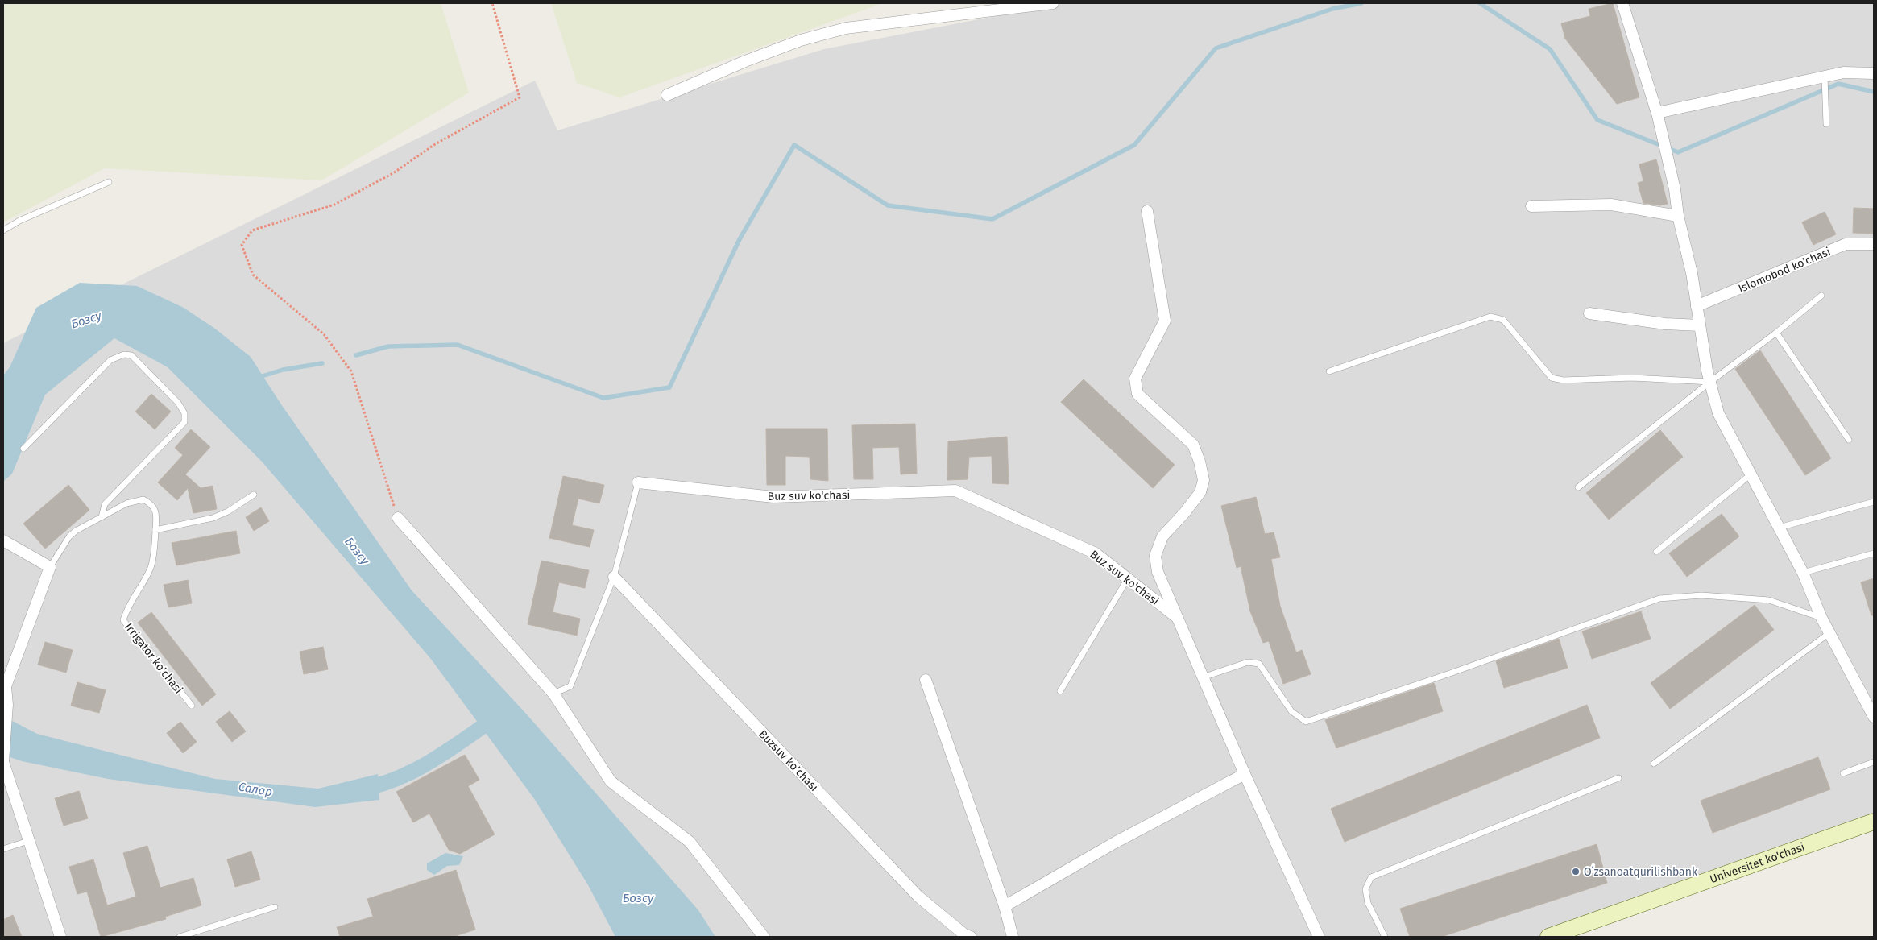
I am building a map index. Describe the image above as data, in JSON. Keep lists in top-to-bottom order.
{
  "streets": {
    "main road": ["Universitet ko'chasi"],
    "street": [
      "Islomobod ko'chasi",
      "Buz suv ko'chasi",
      "Irrigator ko'chasi",
      "Buzsuv ko'chasi"
    ]
  },
  "crossings": [
    ["Buz suv ko'chasi", "Buzsuv ko'chasi"]
  ],
  "water": ["Бозсу", "Салар"],
  "places": ["Oʻzsanoatqurilishbank"]
}
